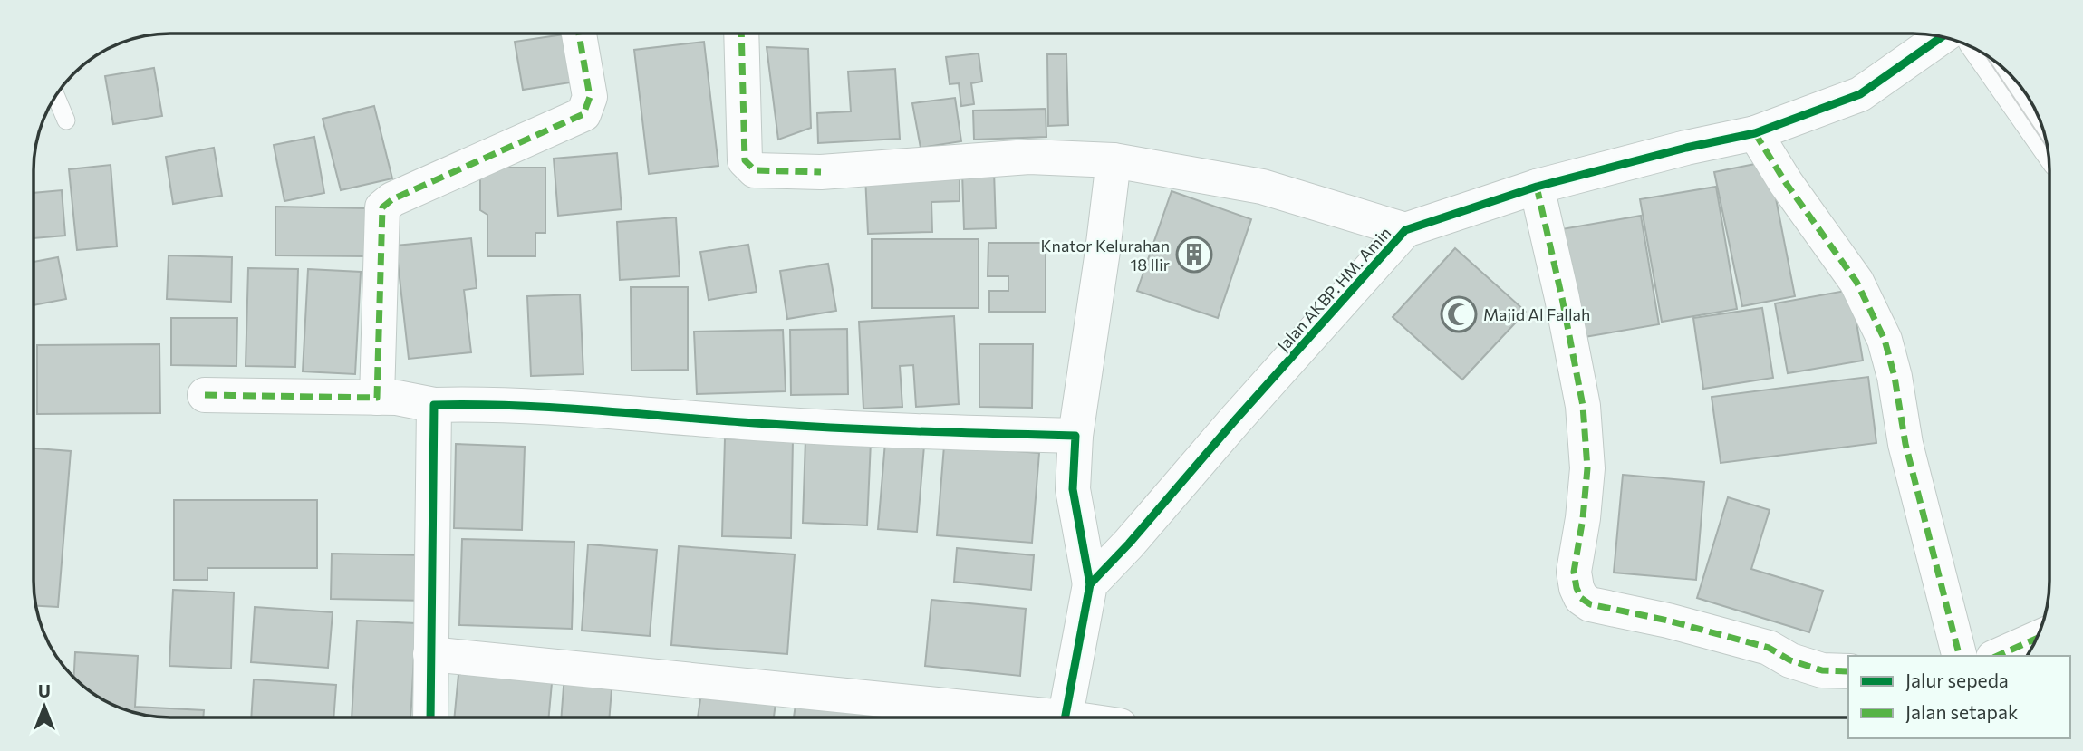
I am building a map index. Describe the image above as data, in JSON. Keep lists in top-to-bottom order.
{
  "streets": {
    "main road": ["Jalan AKBP. HM. Amin"]
  },
  "places": {
    "building": ["Knator Kelurahan 18 Ilir"],
    "mosque": ["Majid Al Fallah"]
  },
  "legend": ["Jalur sepeda", "Jalan setapak"],
  "north": "top"
}
